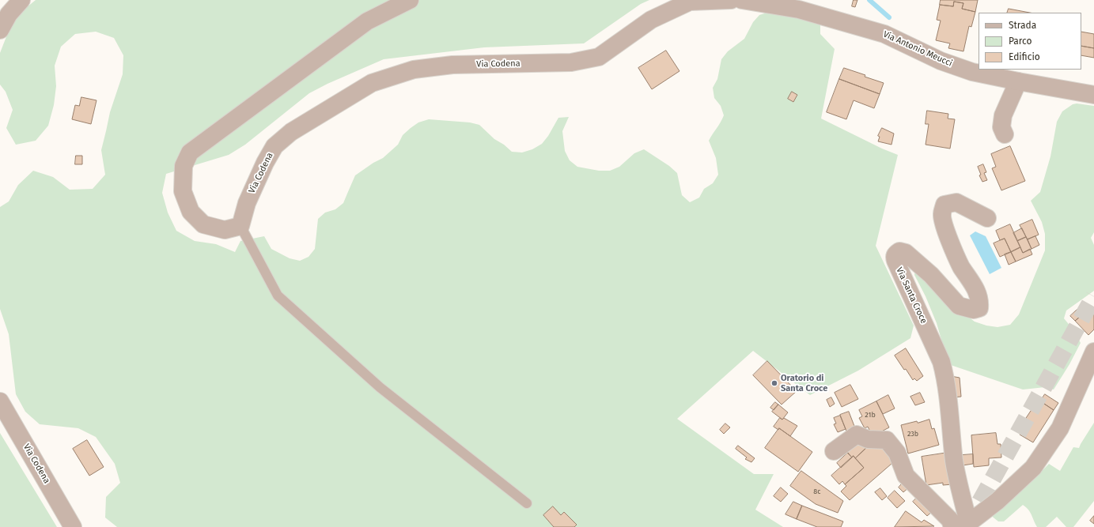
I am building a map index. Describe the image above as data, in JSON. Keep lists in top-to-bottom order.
{
  "streets": {
    "street": ["Via Antonio Meucci", "Via Codena", "Via Santa Croce"]
  },
  "places": ["Oratorio di Santa Croce"],
  "house_numbers": ["21b", "23b", "8c"],
  "legend": ["Strada", "Parco", "Edificio"]
}
